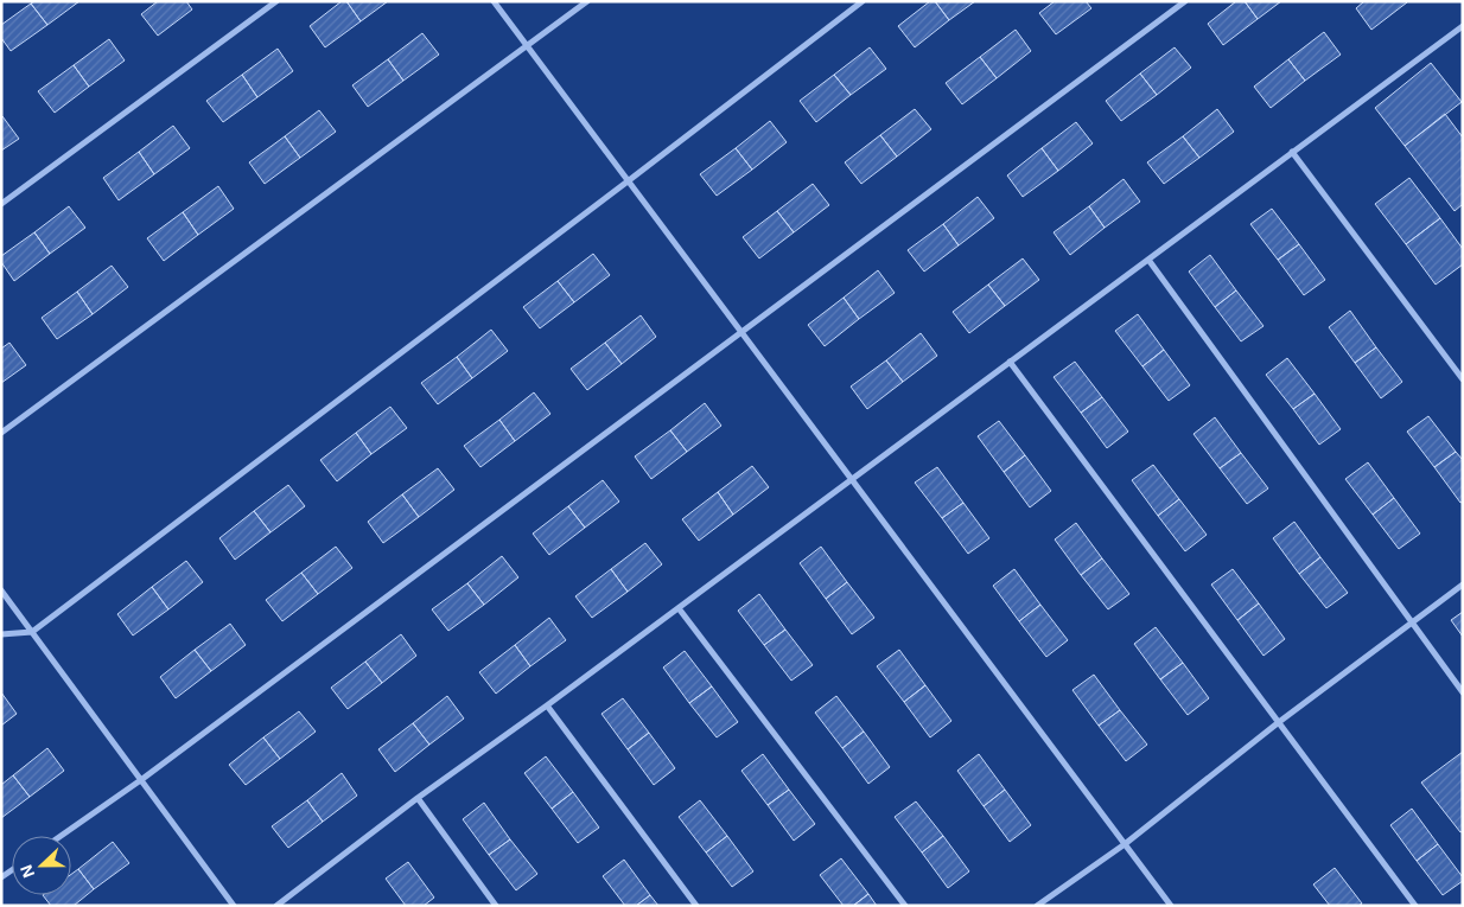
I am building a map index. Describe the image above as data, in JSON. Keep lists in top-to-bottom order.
{
  "north": "left"
}
